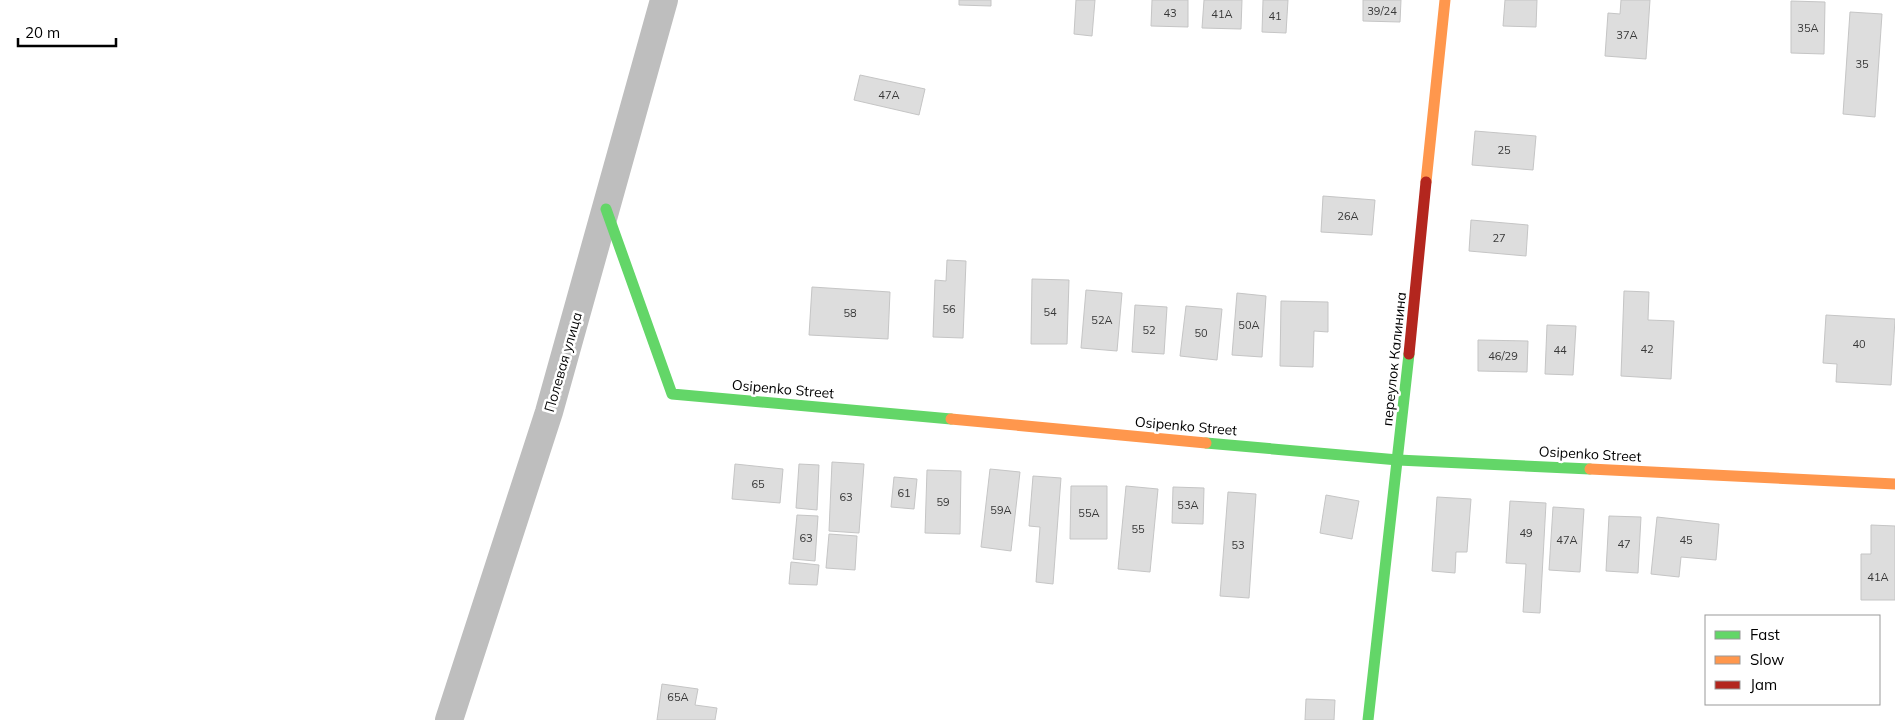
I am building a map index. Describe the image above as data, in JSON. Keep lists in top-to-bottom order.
{
  "streets": {
    "street": ["переулок Калинина", "Полевая улица", "Osipenko Street"]
  },
  "crossings": [
    ["переулок Калинина", "Osipenko Street"],
    ["Полевая улица", "Osipenko Street"]
  ],
  "house_numbers": [
    "39/24",
    "43",
    "41А",
    "41",
    "35А",
    "37А",
    "35",
    "47А",
    "25",
    "26А",
    "27",
    "56",
    "54",
    "58",
    "52А",
    "50А",
    "52",
    "50",
    "40",
    "42",
    "44",
    "46/29",
    "65",
    "61",
    "63",
    "59",
    "53А",
    "59А",
    "55А",
    "55",
    "49",
    "63",
    "47А",
    "45",
    "47",
    "53",
    "41А",
    "65А"
  ],
  "legend": ["Fast", "Slow", "Jam"],
  "scale_bar": "20 m"
}
